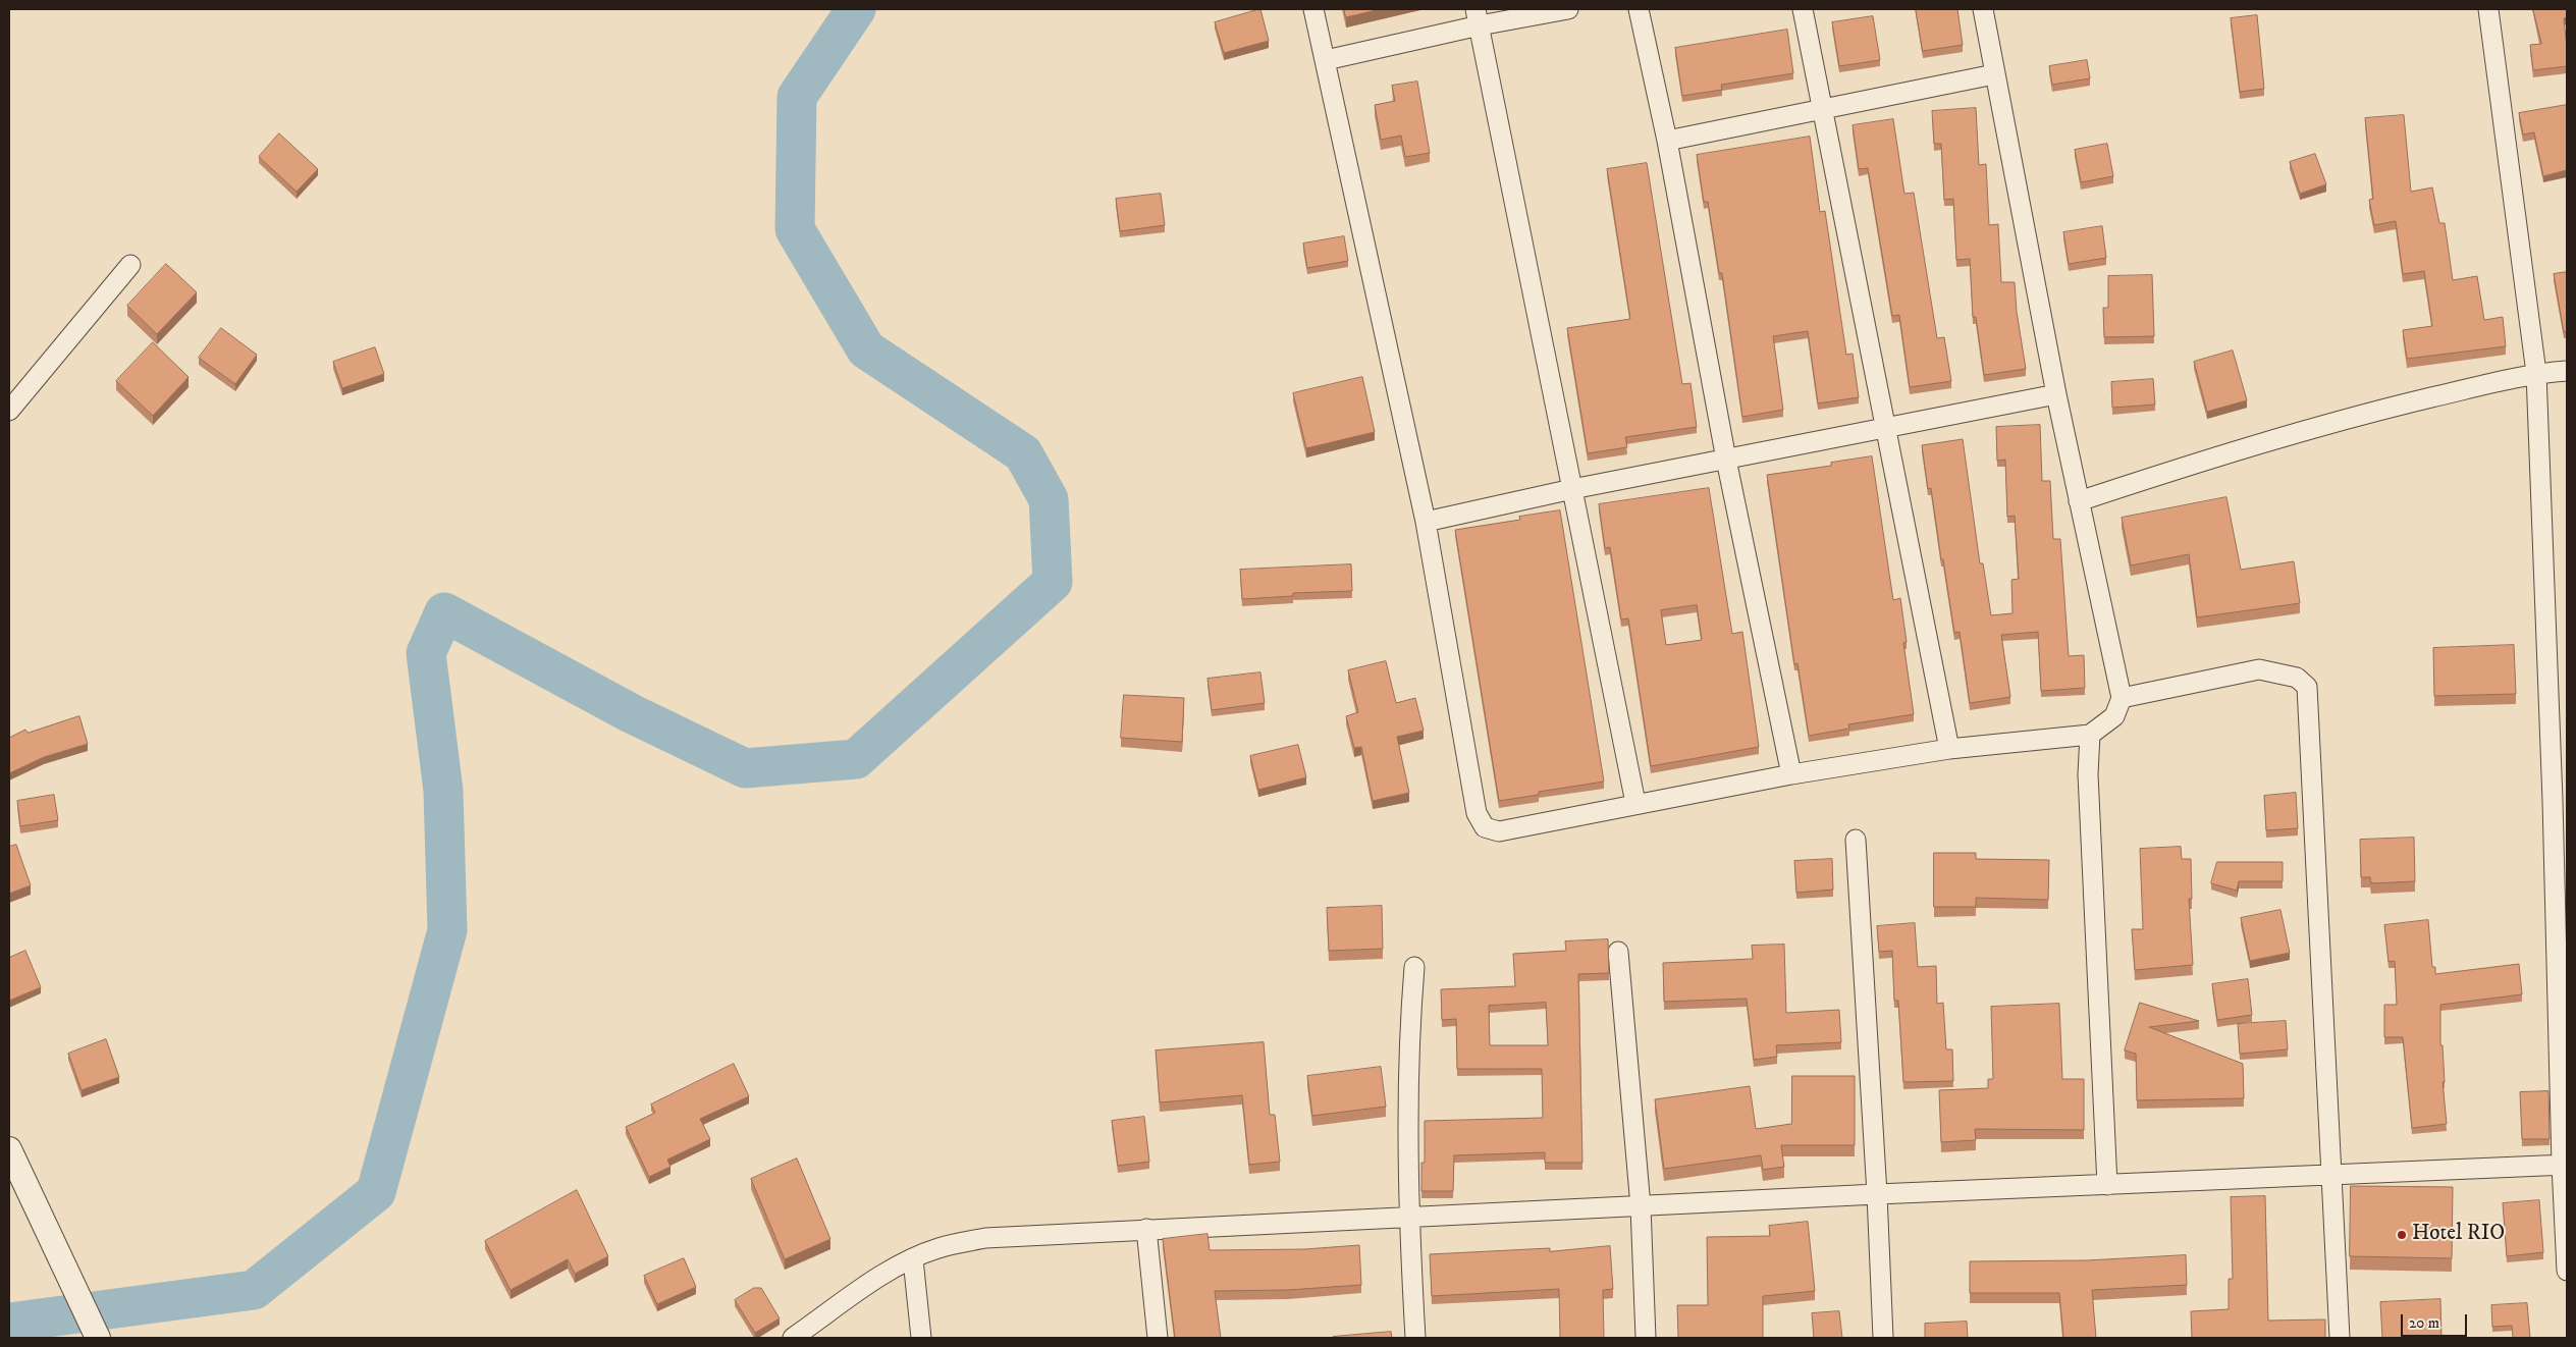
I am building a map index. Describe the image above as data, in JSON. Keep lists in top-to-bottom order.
{
  "places": ["Hotel RIO"],
  "scale_bar": "20 m"
}
